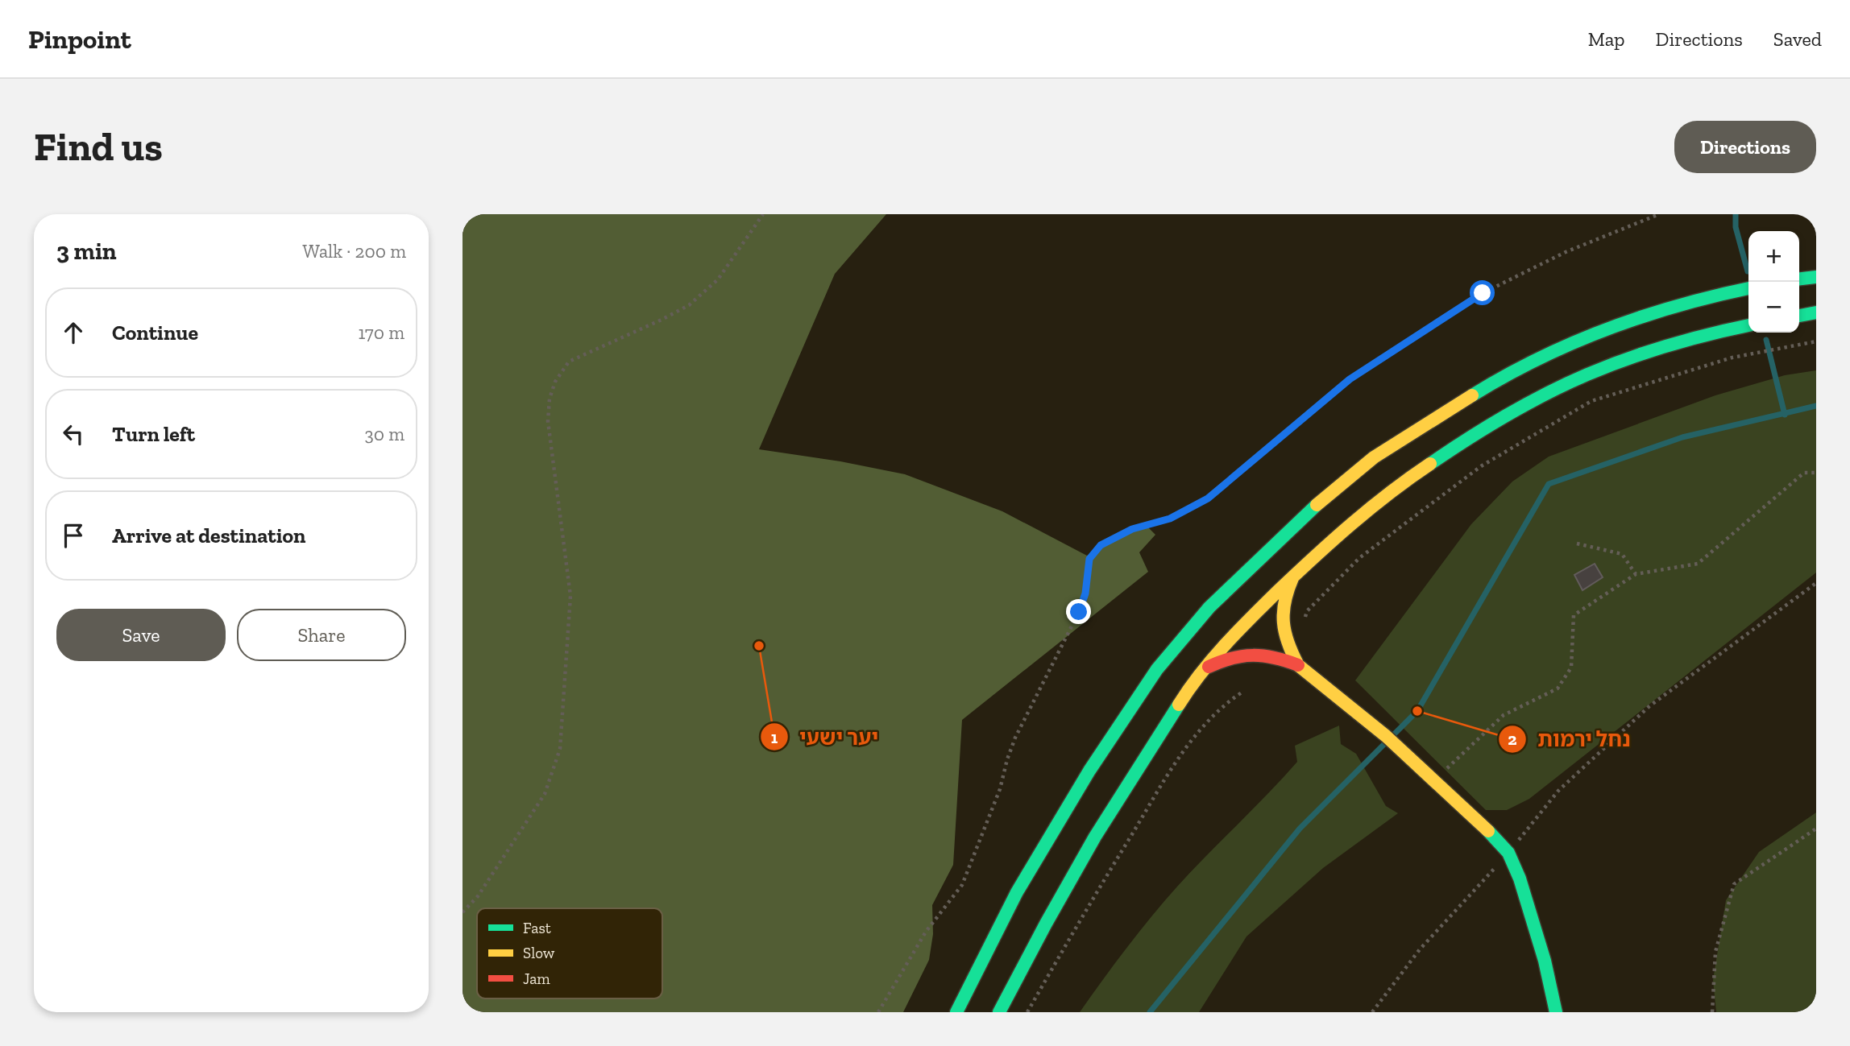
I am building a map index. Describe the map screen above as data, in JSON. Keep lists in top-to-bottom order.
{
  "places": ["יער ישעי", "נחל ירמות"],
  "legend": ["Fast", "Slow", "Jam"],
  "page": {
    "header": "Pinpoint",
    "nav": ["Map", "Directions", "Saved"],
    "buttons": [
      "Directions",
      ["Save", "Share"]
    ],
    "title": "Find us",
    "heading": ["3 min", "Walk · 200 m"],
    "map_buttons": ["+", "−"],
    "list": [
      ["Continue", "170 m"],
      ["Turn left", "30 m"],
      "Arrive at destination"
    ]
  }
}
